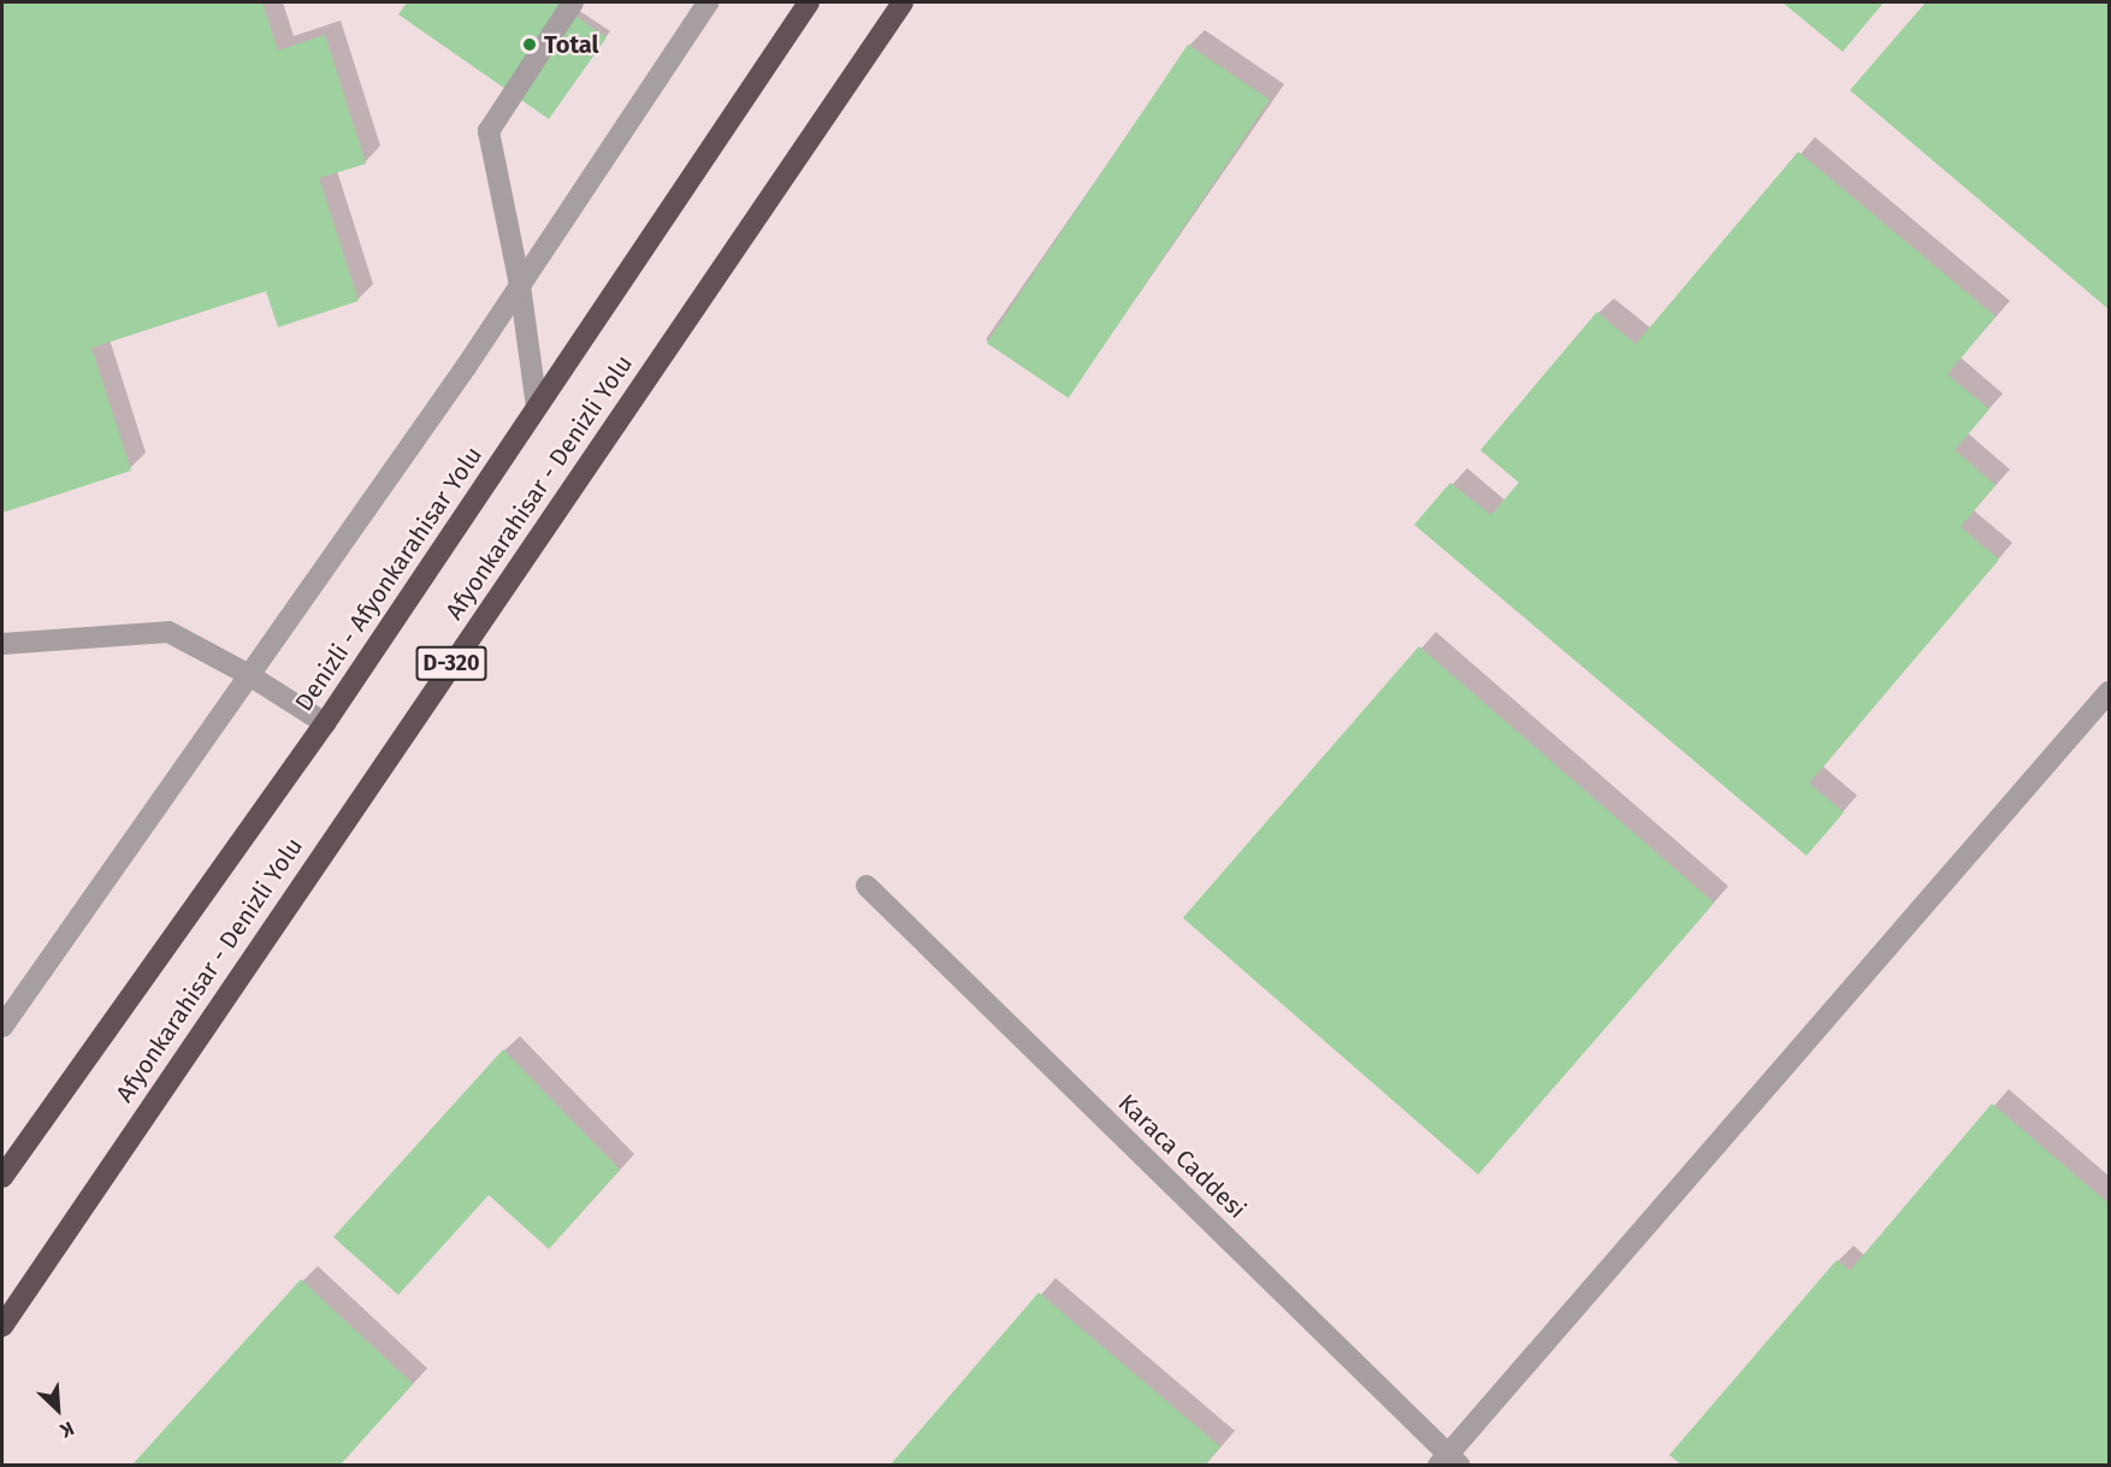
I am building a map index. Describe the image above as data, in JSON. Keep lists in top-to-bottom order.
{
  "streets": {
    "highway": ["Afyonkarahisar - Denizli Yolu", "Denizli - Afyonkarahisar Yolu", "D-320"],
    "street": ["Karaca Caddesi"]
  },
  "places": ["Total"],
  "north": "bottom right"
}
